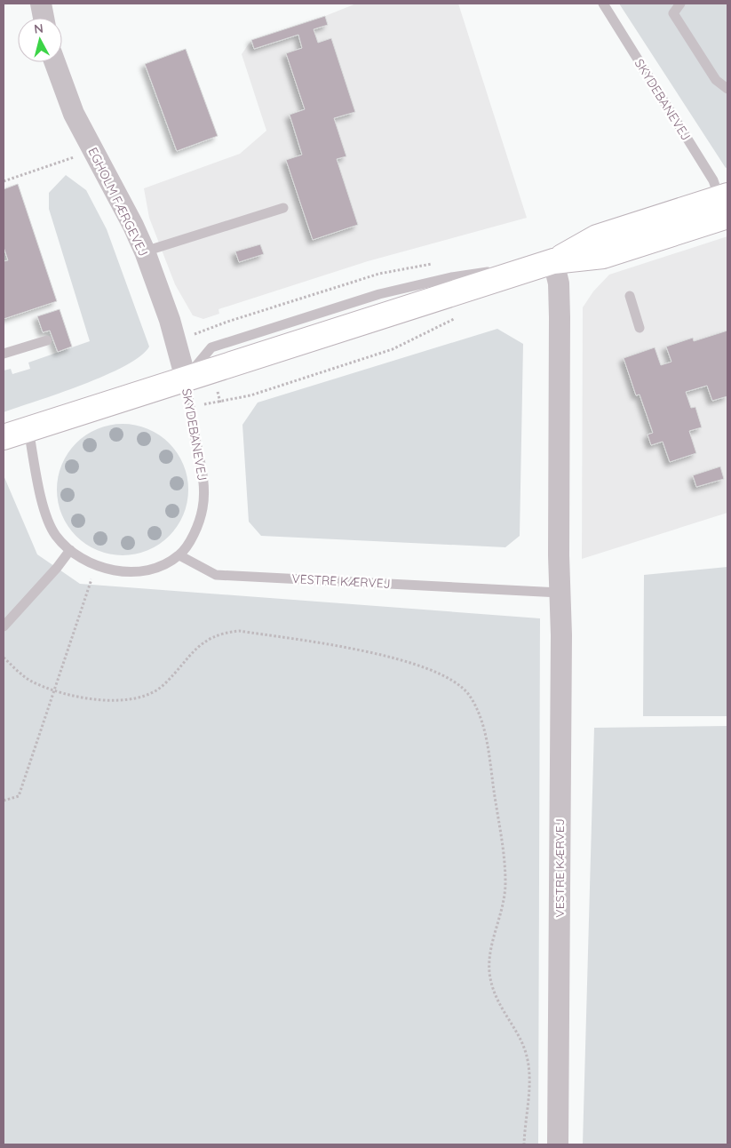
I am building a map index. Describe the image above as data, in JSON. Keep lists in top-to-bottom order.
{
  "streets": {
    "street": ["SKYDEBANEVEJ", "EGHOLM FÆRGEVEJ", "VESTRE KÆRVEJ"]
  },
  "crossings": [
    ["SKYDEBANEVEJ", "EGHOLM FÆRGEVEJ"],
    ["SKYDEBANEVEJ", "VESTRE KÆRVEJ"]
  ],
  "north": "top"
}
